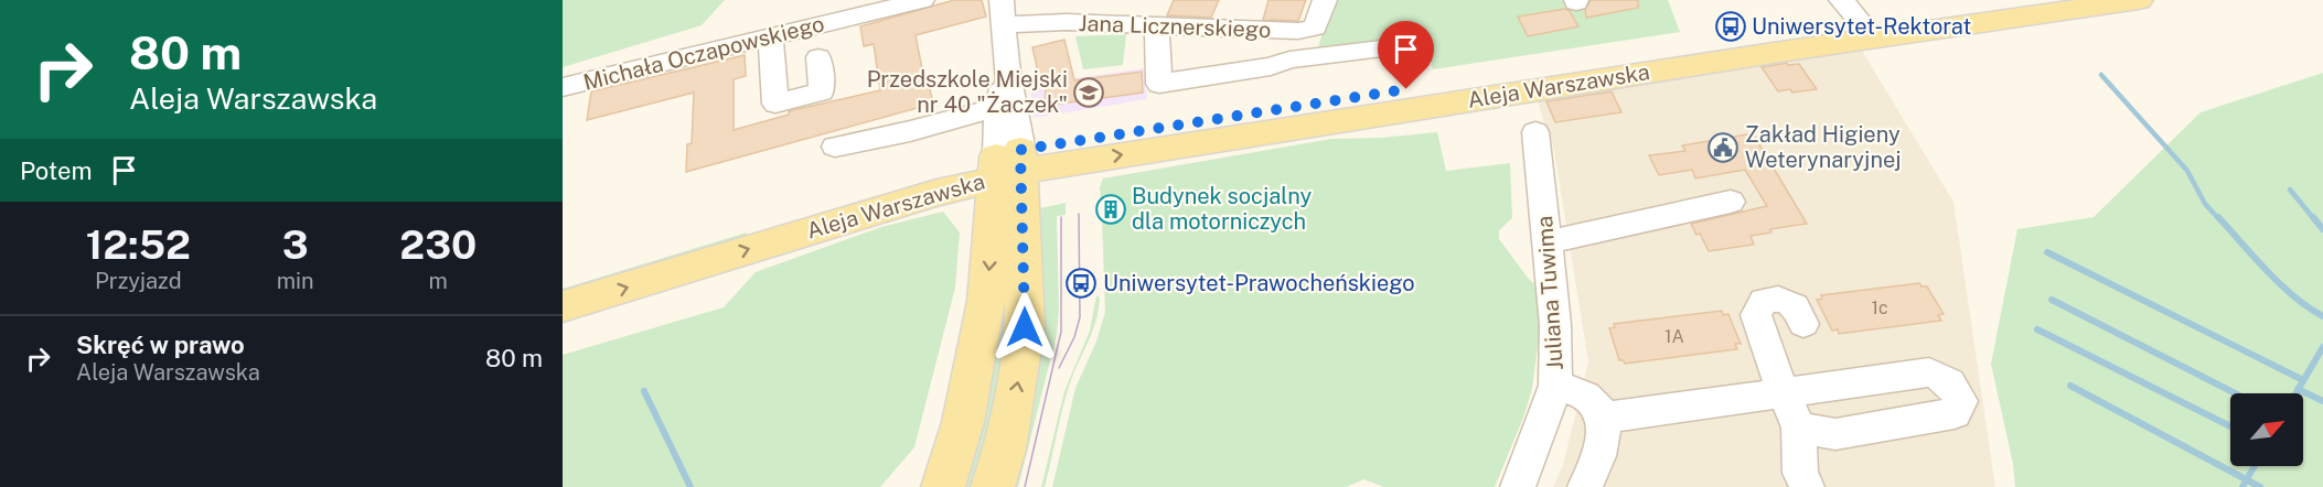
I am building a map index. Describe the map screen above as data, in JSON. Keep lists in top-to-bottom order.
{
  "streets": {
    "main road": ["Aleja Warszawska"],
    "street": ["Jana Licznerskiego", "Michała Oczapowskiego", "Juliana Tuwima"]
  },
  "places": {
    "bus stop": ["Uniwersytet-Rektorat", "Uniwersytet-Prawocheńskiego"],
    "school or university": ["Przedszkole Miejski nr 40 \"Żaczek\""],
    "public building": ["Zakład Higieny Weterynaryjnej"],
    "building": ["Budynek socjalny dla motorniczych"]
  },
  "house_numbers": ["1c", "1A"],
  "north": "top right",
  "page": {
    "turn": ["80 m", "Aleja Warszawska"],
    "then": "Potem",
    "eta": [
      "12:52",
      "Przyjazd",
      "3",
      "min",
      "230",
      "m"
    ],
    "list": [
      {
        "name": "Skręć w prawo",
        "note": "Aleja Warszawska",
        "value": "80 m"
      }
    ]
  }
}
